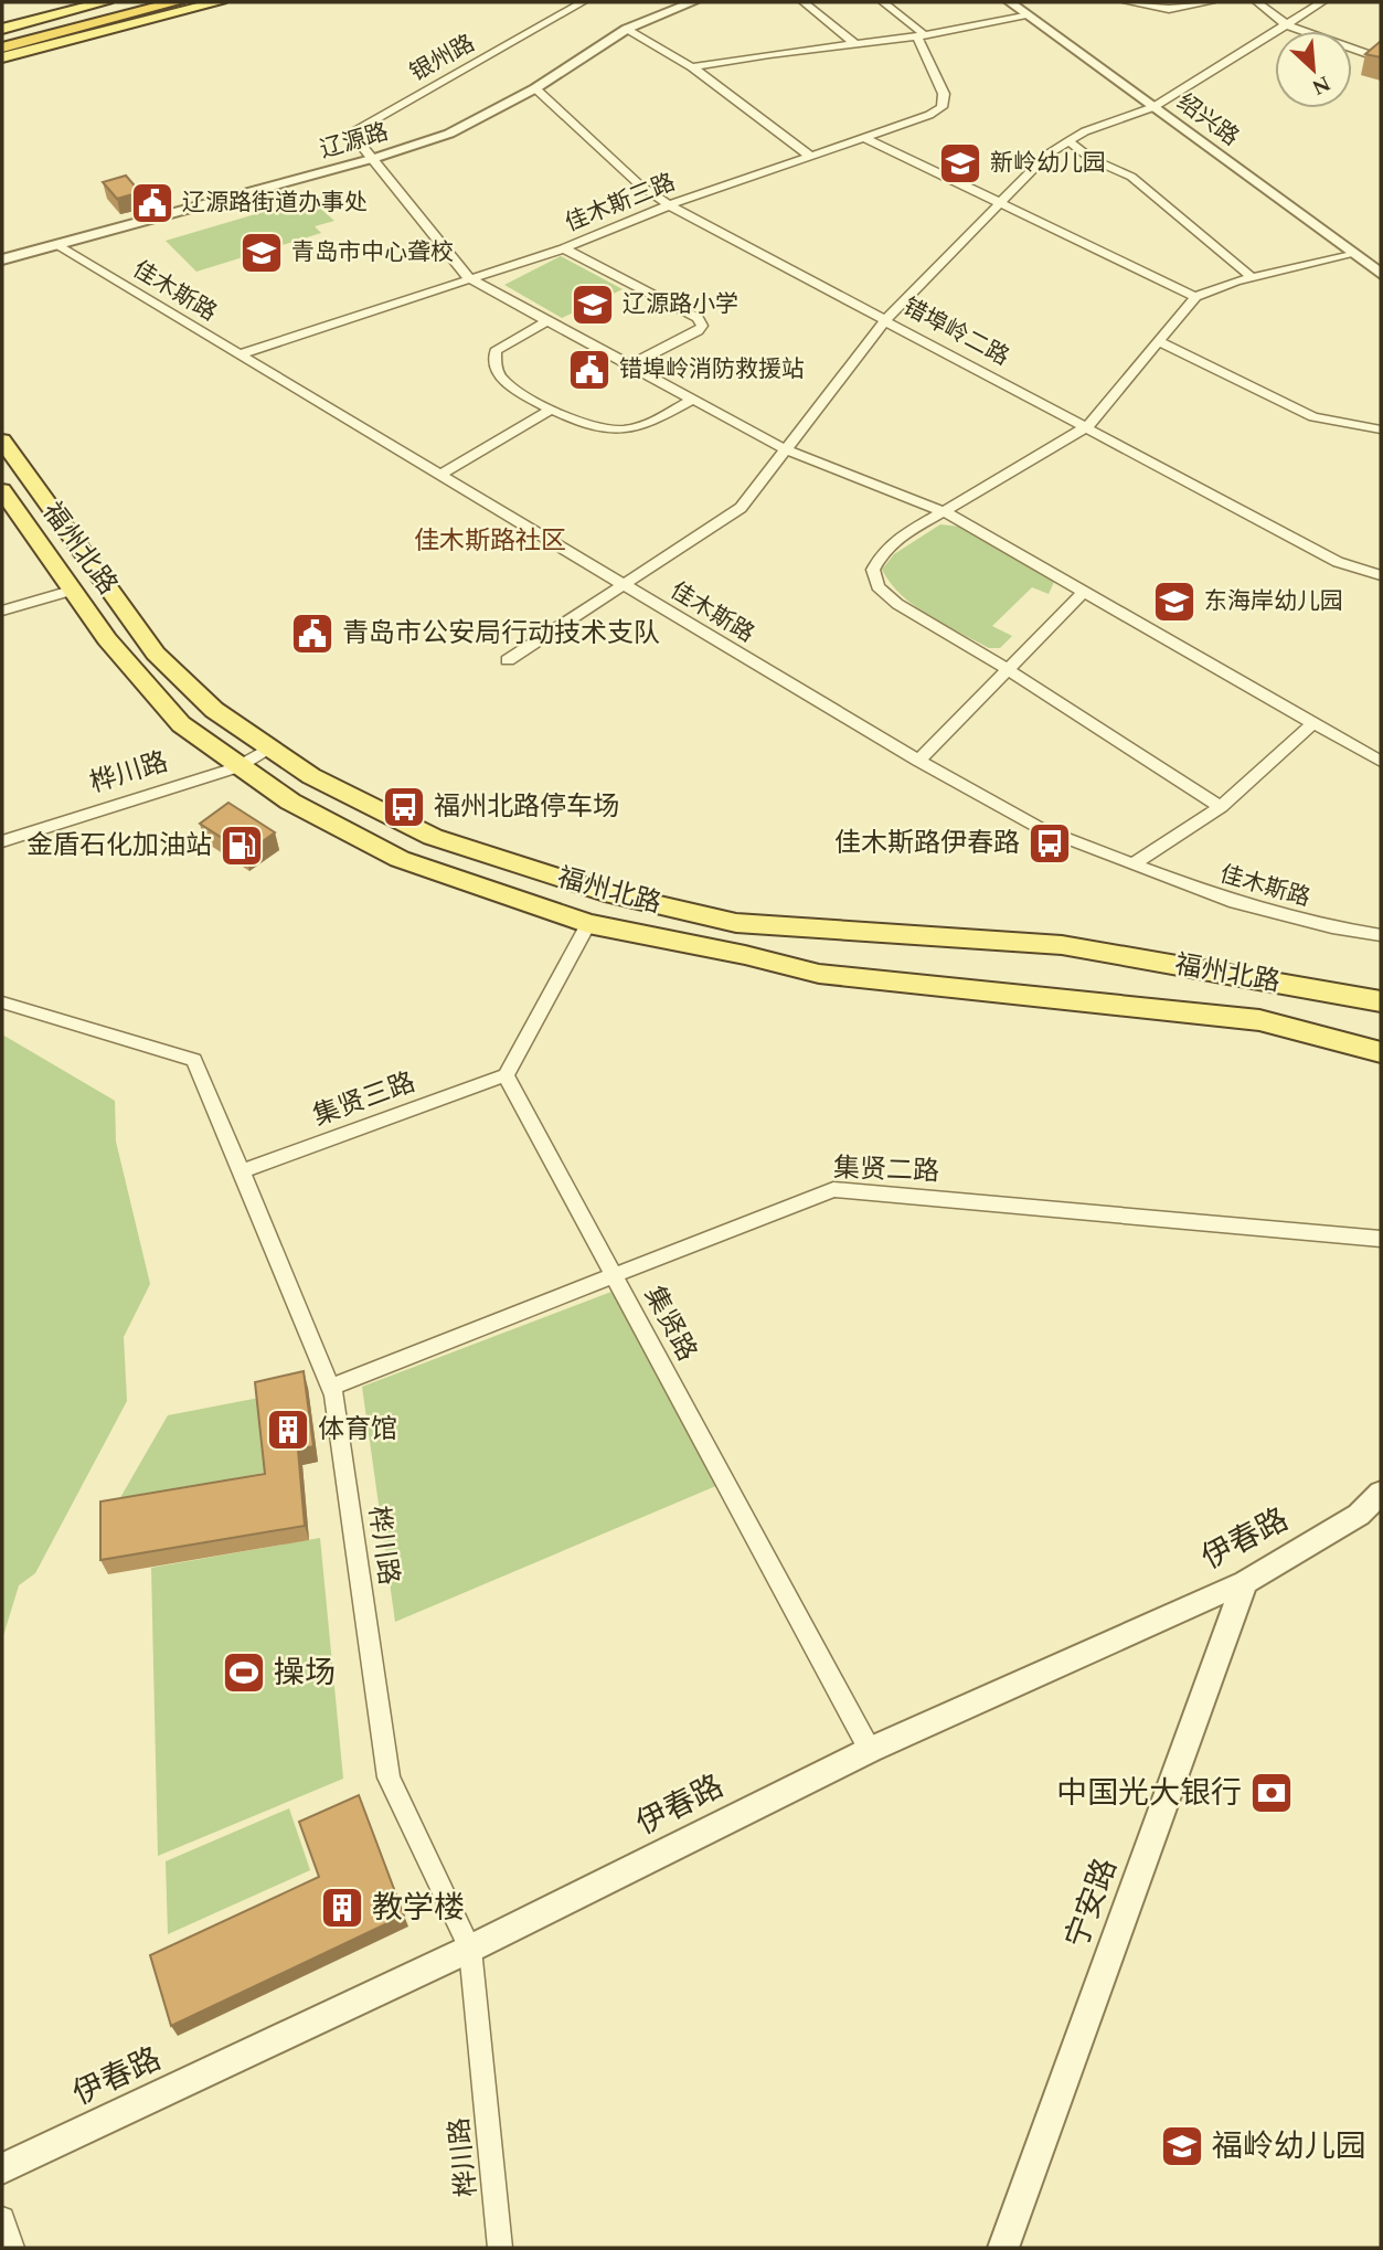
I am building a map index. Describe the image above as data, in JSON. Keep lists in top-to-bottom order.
{
  "streets": {
    "main road": ["福州北路"],
    "street": [
      "银州路",
      "绍兴路",
      "辽源路",
      "佳木斯三路",
      "佳木斯路",
      "错埠岭二路",
      "桦川路",
      "集贤三路",
      "集贤二路",
      "集贤路",
      "伊春路",
      "宁安路"
    ]
  },
  "crossings": [
    ["银州路", "辽源路"],
    ["辽源路", "佳木斯路"],
    ["辽源路", "错埠岭二路"],
    ["佳木斯三路", "佳木斯路"],
    ["佳木斯三路", "错埠岭二路"],
    ["福州北路", "桦川路"],
    ["桦川路", "集贤三路"],
    ["桦川路", "集贤二路"],
    ["桦川路", "伊春路"],
    ["集贤三路", "集贤路"],
    ["集贤二路", "集贤路"],
    ["集贤路", "伊春路"],
    ["伊春路", "宁安路"]
  ],
  "districts": ["佳木斯路社区"],
  "places": {
    "school or university": [
      "新岭幼儿园",
      "青岛市中心聋校",
      "辽源路小学",
      "东海岸幼儿园",
      "福岭幼儿园"
    ],
    "public building": ["辽源路街道办事处", "错埠岭消防救援站", "青岛市公安局行动技术支队"],
    "bus stop": ["福州北路停车场", "佳木斯路伊春路"],
    "fuel station": ["金盾石化加油站"],
    "building": ["体育馆", "教学楼"],
    "sports": ["操场"],
    "bank": ["中国光大银行"]
  },
  "north": "bottom right"
}
